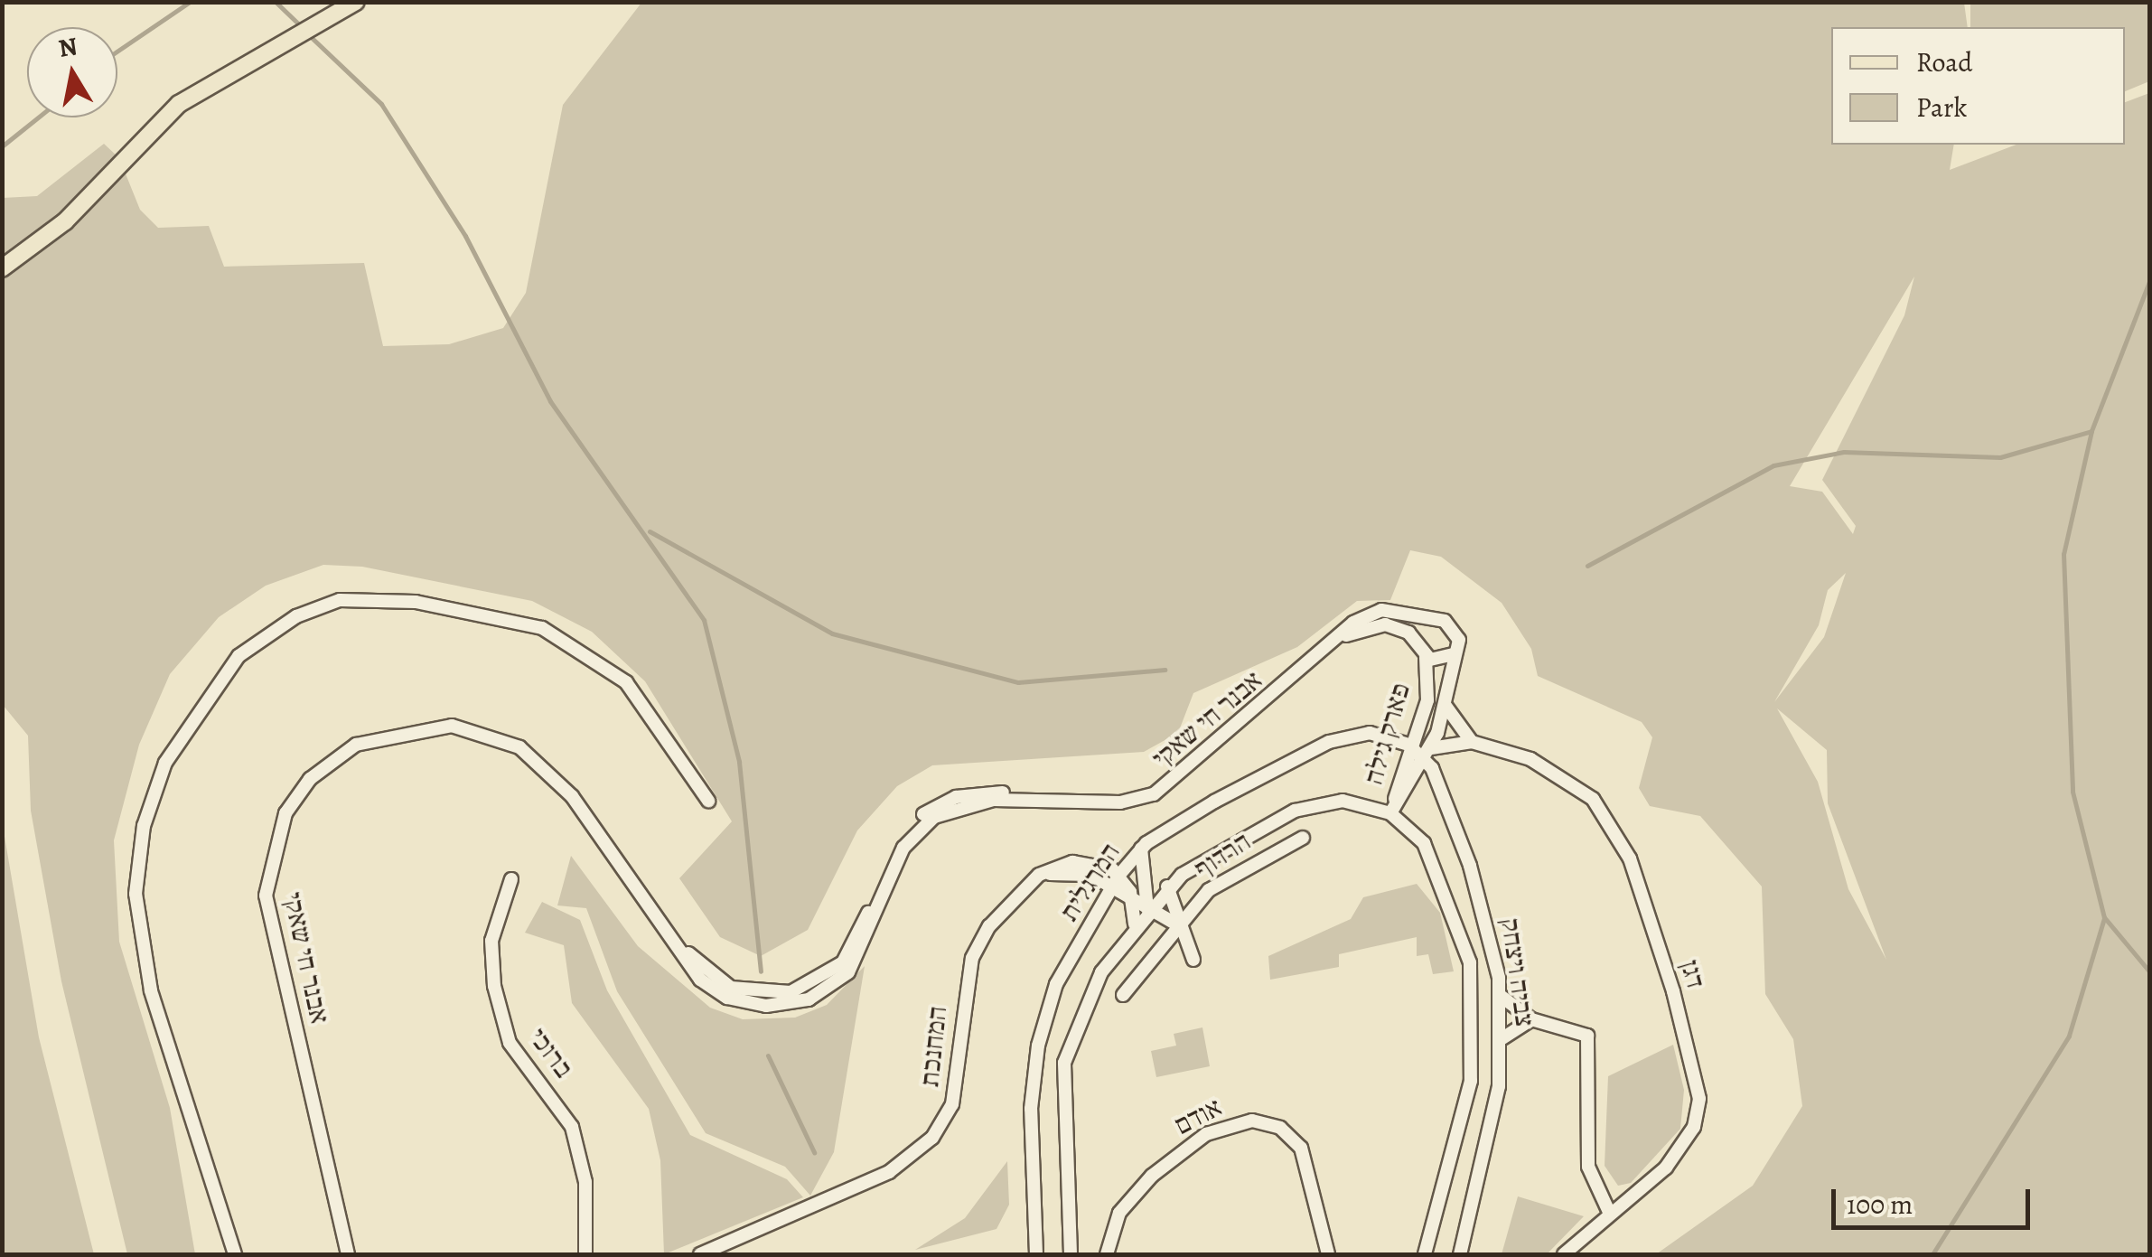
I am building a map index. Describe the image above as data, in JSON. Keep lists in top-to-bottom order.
{
  "streets": {
    "street": [
      "אבנר חי שאקי",
      "פארק גילה",
      "הרדוף",
      "המרגלית",
      "צביה ויצחק",
      "דגן",
      "המחנכת",
      "ברוכי",
      "אודם"
    ]
  },
  "crossings": [
    ["פארק גילה", "המרגלית"],
    ["פארק גילה", "צביה ויצחק"],
    ["פארק גילה", "דגן"],
    ["המרגלית", "צביה ויצחק"],
    ["המרגלית", "דגן"],
    ["המרגלית", "המחנכת"],
    ["צביה ויצחק", "דגן"]
  ],
  "legend": ["Road", "Park"],
  "scale_bar": "100 m",
  "north": "top"
}
